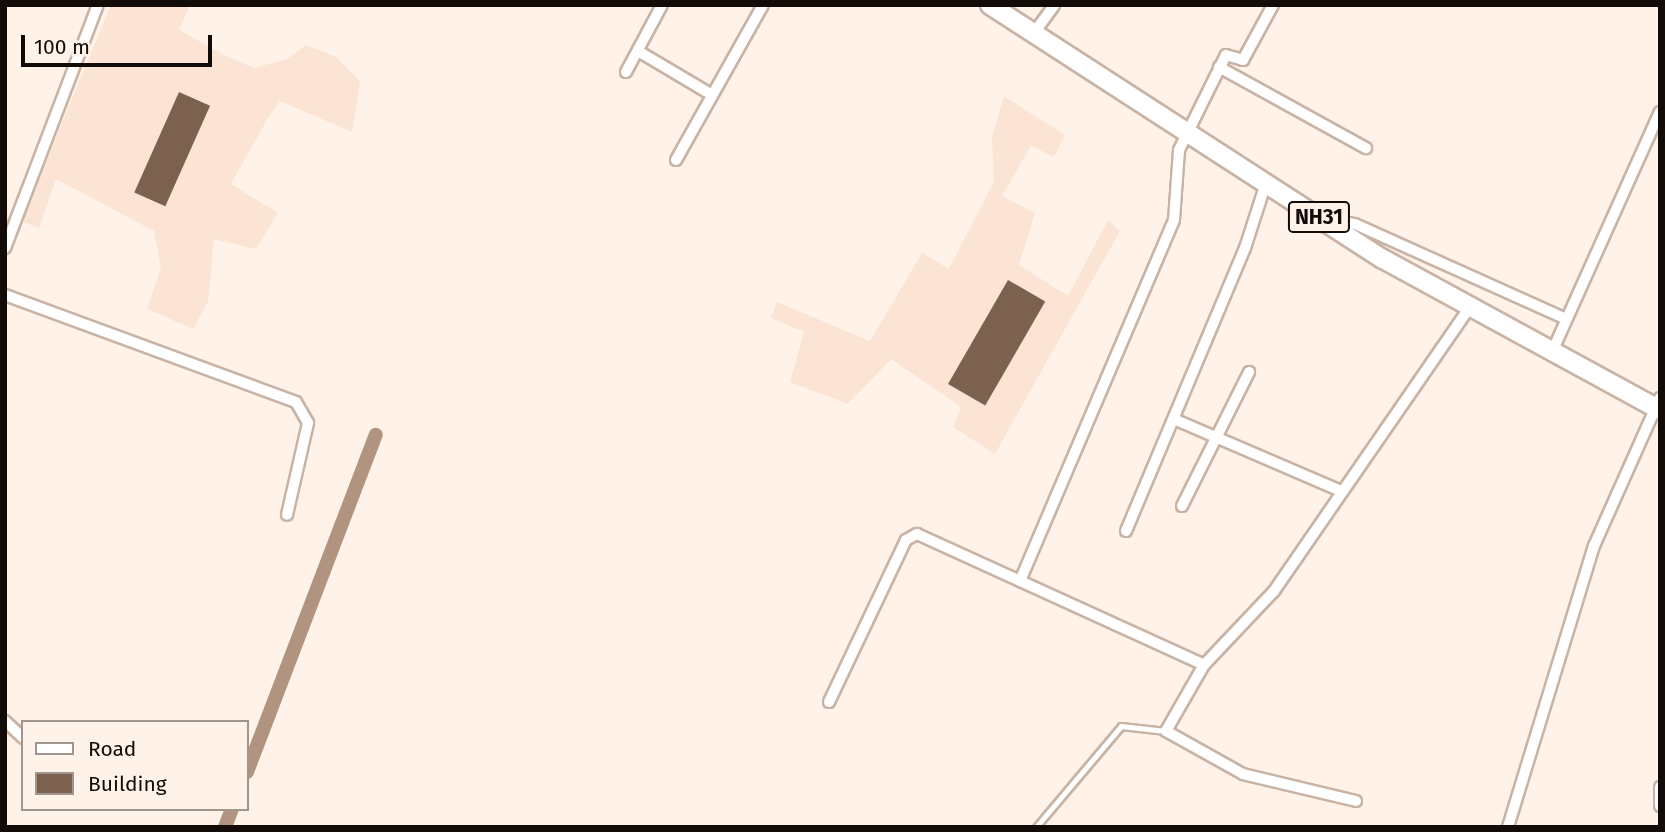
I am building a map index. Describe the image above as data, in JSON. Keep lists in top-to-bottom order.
{
  "streets": {
    "highway": ["NH31"]
  },
  "legend": ["Road", "Building"],
  "scale_bar": "100 m"
}
